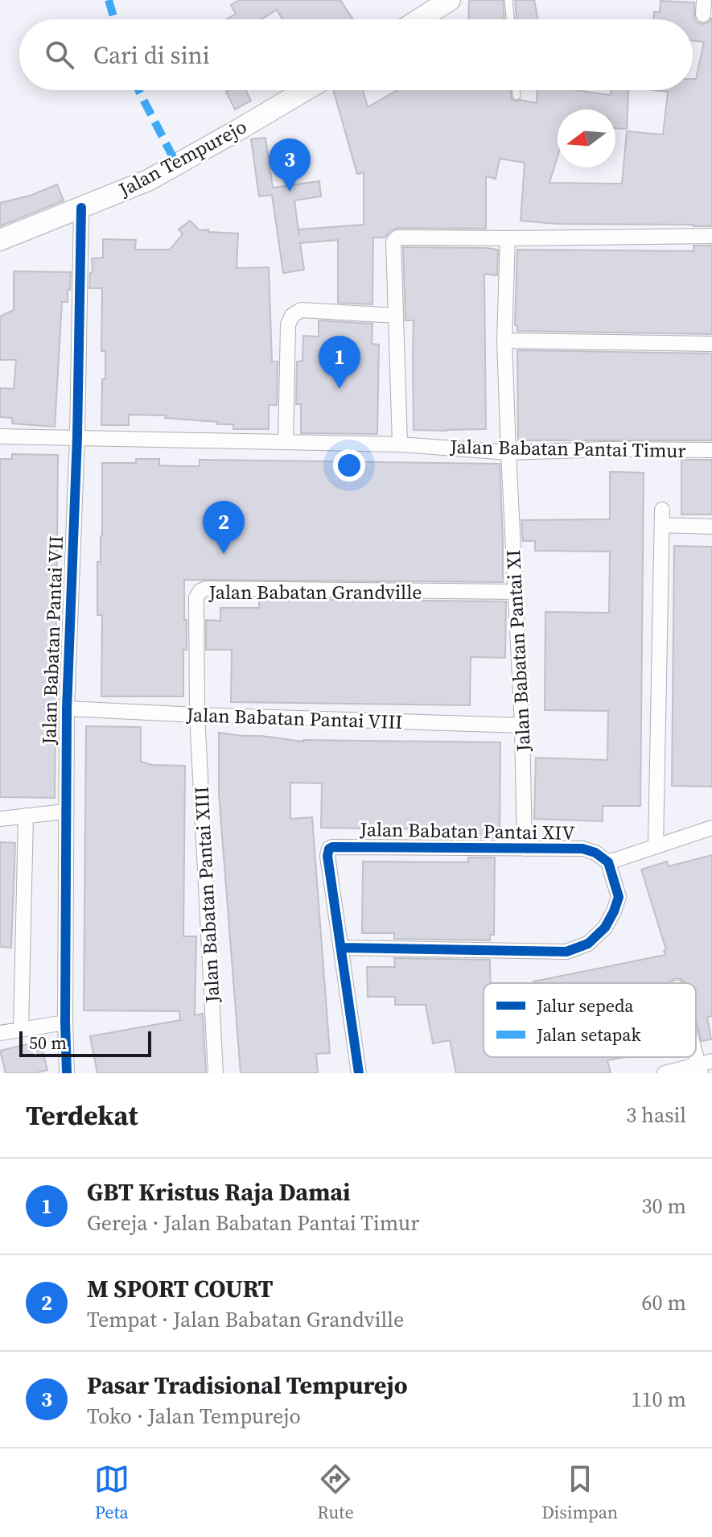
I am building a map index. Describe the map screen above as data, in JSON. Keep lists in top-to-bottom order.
{
  "streets": {
    "main road": ["Jalan Tempurejo"],
    "street": [
      "Jalan Babatan Pantai Timur",
      "Jalan Babatan Grandville",
      "Jalan Babatan Pantai VII",
      "Jalan Babatan Pantai XI",
      "Jalan Babatan Pantai VIII",
      "Jalan Babatan Pantai XIV",
      "Jalan Babatan Pantai XIII"
    ]
  },
  "crossings": [
    ["Jalan Tempurejo", "Jalan Babatan Pantai VII"],
    ["Jalan Babatan Pantai Timur", "Jalan Babatan Pantai VII"],
    ["Jalan Babatan Pantai Timur", "Jalan Babatan Pantai XI"],
    ["Jalan Babatan Grandville", "Jalan Babatan Pantai XI"],
    ["Jalan Babatan Grandville", "Jalan Babatan Pantai VIII"],
    ["Jalan Babatan Grandville", "Jalan Babatan Pantai XIII"],
    ["Jalan Babatan Pantai VII", "Jalan Babatan Pantai VIII"],
    ["Jalan Babatan Pantai XI", "Jalan Babatan Pantai VIII"],
    ["Jalan Babatan Pantai XI", "Jalan Babatan Pantai XIV"],
    ["Jalan Babatan Pantai VIII", "Jalan Babatan Pantai XIII"]
  ],
  "legend": ["Jalur sepeda", "Jalan setapak"],
  "scale_bar": "50 m",
  "north": "left",
  "page": {
    "search": "Cari di sini",
    "pins": ["3", "1", "2"],
    "scale": "50 m",
    "heading": ["Terdekat", "3 hasil"],
    "list": [
      {
        "mark": "1",
        "name": "GBT Kristus Raja Damai",
        "note": "Gereja · Jalan Babatan Pantai Timur",
        "value": "30 m"
      },
      {
        "mark": "2",
        "name": "M SPORT COURT",
        "note": "Tempat · Jalan Babatan Grandville",
        "value": "60 m"
      },
      {
        "mark": "3",
        "name": "Pasar Tradisional Tempurejo",
        "note": "Toko · Jalan Tempurejo",
        "value": "110 m"
      }
    ],
    "nav": ["Peta", "Rute", "Disimpan"]
  }
}
